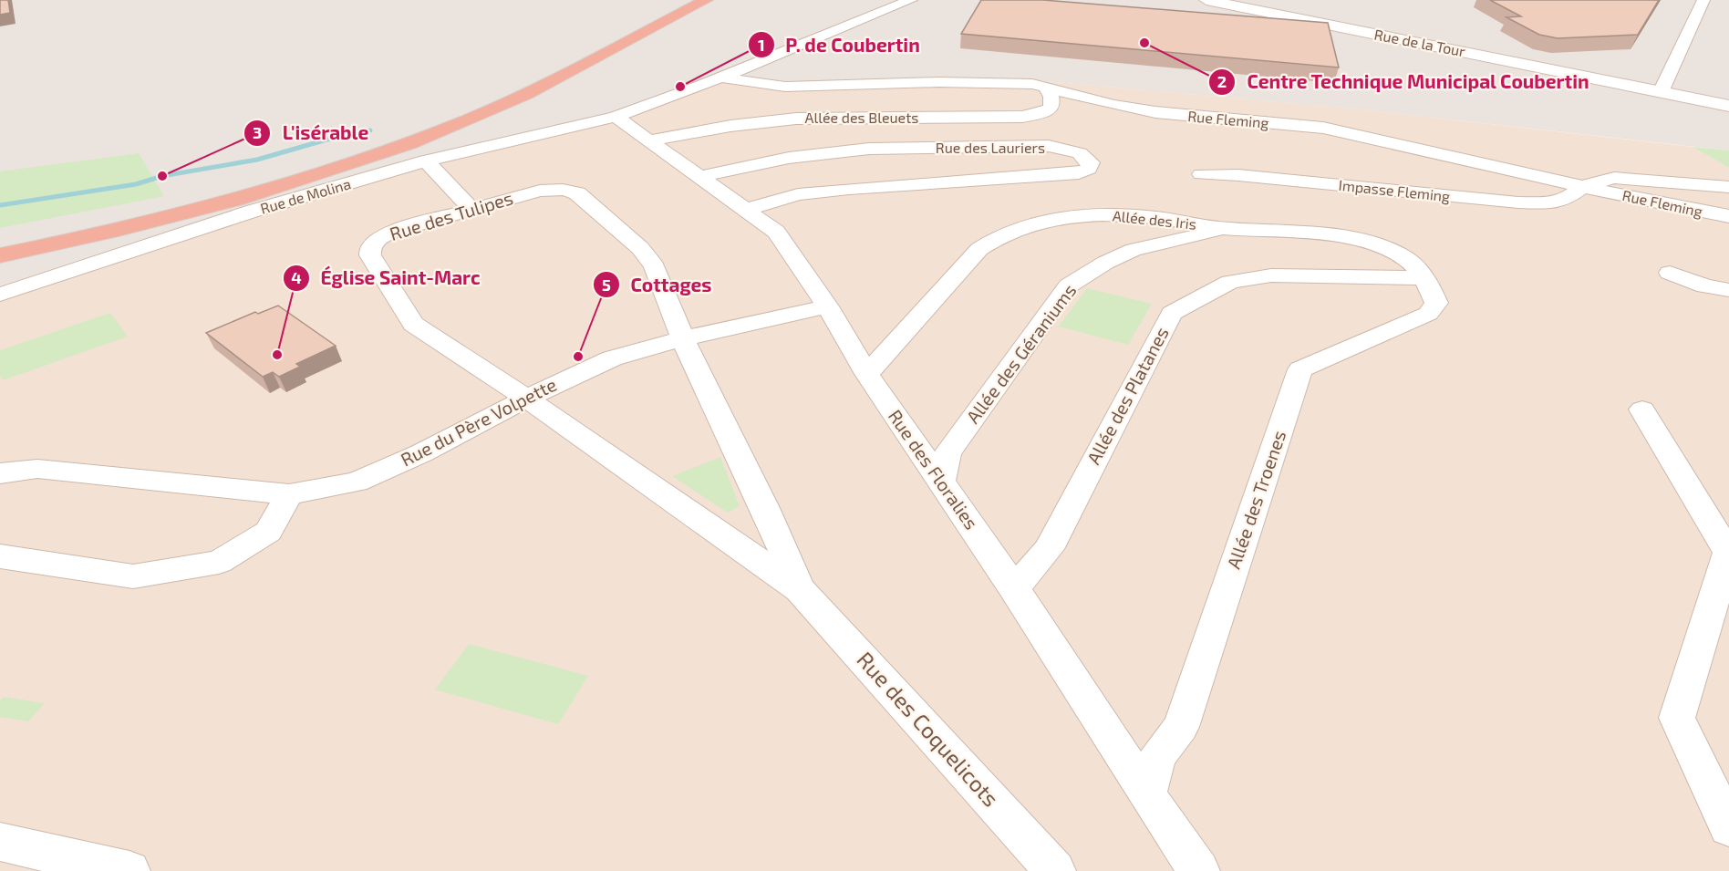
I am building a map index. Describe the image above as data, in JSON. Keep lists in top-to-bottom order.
{
  "streets": {
    "street": [
      "Rue de la Tour",
      "Allée des Bleuets",
      "Rue Fleming",
      "Rue des Lauriers",
      "Impasse Fleming",
      "Rue de Molina",
      "Rue des Tulipes",
      "Allée des Iris",
      "Allée des Géraniums",
      "Allée des Platanes",
      "Rue du Père Volpette",
      "Rue des Floralies",
      "Allée des Troenes",
      "Rue des Coquelicots"
    ]
  },
  "crossings": [
    ["Allée des Bleuets", "Rue Fleming"],
    ["Allée des Bleuets", "Rue des Floralies"],
    ["Rue Fleming", "Impasse Fleming"],
    ["Rue Fleming", "Rue de Molina"],
    ["Rue des Lauriers", "Rue des Floralies"],
    ["Rue de Molina", "Rue des Floralies"],
    ["Rue des Tulipes", "Rue du Père Volpette"],
    ["Rue des Tulipes", "Rue des Coquelicots"],
    ["Allée des Iris", "Allée des Géraniums"],
    ["Allée des Iris", "Allée des Platanes"],
    ["Allée des Iris", "Rue des Floralies"],
    ["Allée des Iris", "Allée des Troenes"],
    ["Allée des Géraniums", "Rue des Floralies"],
    ["Allée des Platanes", "Rue des Floralies"],
    ["Allée des Platanes", "Allée des Troenes"],
    ["Rue du Père Volpette", "Rue des Floralies"],
    ["Rue du Père Volpette", "Rue des Coquelicots"],
    ["Rue des Floralies", "Allée des Troenes"]
  ],
  "places": [
    "Centre Technique Municipal Coubertin",
    "P. de Coubertin",
    "L'isérable",
    "Église Saint-Marc",
    "Cottages"
  ]
}
